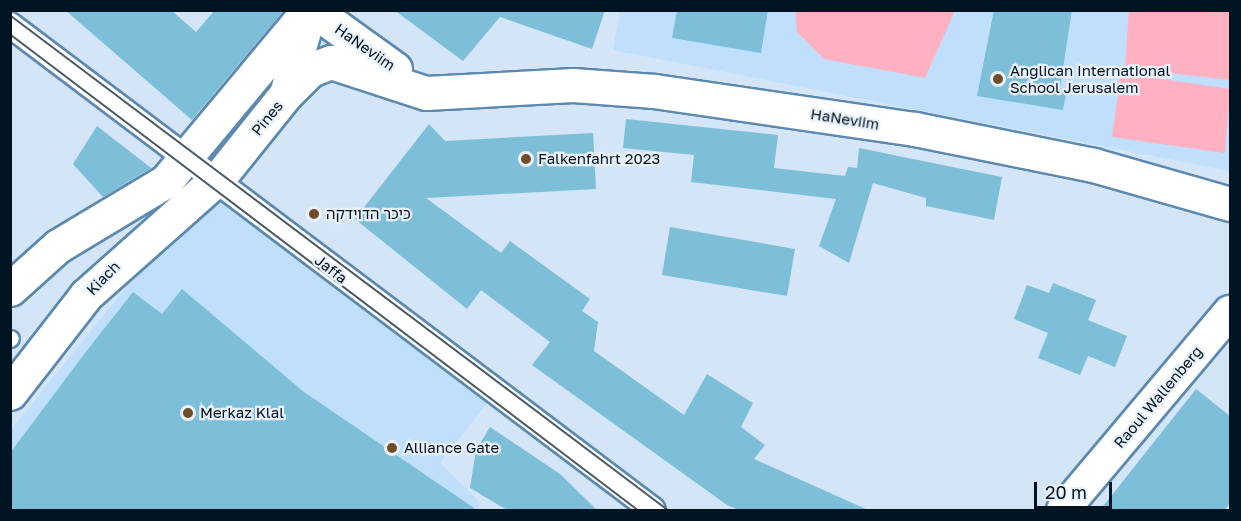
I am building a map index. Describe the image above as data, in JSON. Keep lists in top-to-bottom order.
{
  "streets": {
    "street": [
      "HaNeviim",
      "Pines",
      "Jaffa",
      "Kiach",
      "Raoul Wallenberg"
    ]
  },
  "crossings": [
    ["HaNeviim", "Pines"],
    ["Pines", "Jaffa"],
    ["Pines", "Kiach"],
    ["Jaffa", "Kiach"]
  ],
  "places": [
    "Anglican International School Jerusalem",
    "Falkenfahrt 2023",
    "כיכר הדוידקה",
    "Merkaz Klal",
    "Alliance Gate"
  ],
  "scale_bar": "20 m"
}
